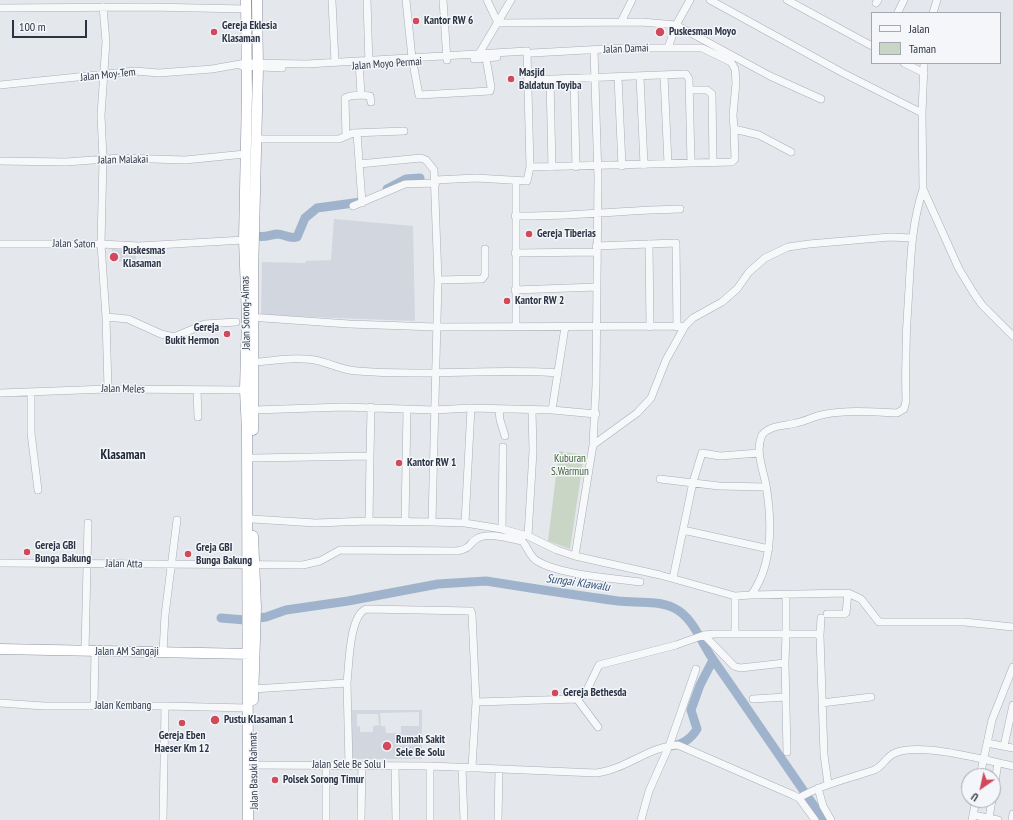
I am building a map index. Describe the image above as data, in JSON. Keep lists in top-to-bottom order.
{
  "streets": {
    "highway": ["Jalan Sorong-Aimas", "Jalan AM Sangaji", "Jalan Basuki Rahmat"],
    "street": [
      "Jalan Damai",
      "Jalan Moyo Permai",
      "Jalan Moy-Tem",
      "Jalan Malakai",
      "Jalan Saton",
      "Jalan Meles",
      "Jalan Atta",
      "Jalan Kembang",
      "Jalan Sele Be Solu I"
    ]
  },
  "crossings": [
    ["Jalan Damai", "Jalan Moyo Permai"],
    ["Jalan Moyo Permai", "Jalan Moy-Tem"],
    ["Jalan Moyo Permai", "Jalan Sorong-Aimas"],
    ["Jalan Moy-Tem", "Jalan Sorong-Aimas"],
    ["Jalan Malakai", "Jalan Sorong-Aimas"],
    ["Jalan Saton", "Jalan Sorong-Aimas"],
    ["Jalan Sorong-Aimas", "Jalan Meles"],
    ["Jalan Sorong-Aimas", "Jalan Atta"],
    ["Jalan Sorong-Aimas", "Jalan Basuki Rahmat"],
    ["Jalan AM Sangaji", "Jalan Basuki Rahmat"],
    ["Jalan Kembang", "Jalan Basuki Rahmat"],
    ["Jalan Sele Be Solu I", "Jalan Basuki Rahmat"]
  ],
  "districts": ["Klasaman"],
  "water": ["Sungai Klawalu"],
  "parks": ["Kuburan S.Warmun"],
  "places": [
    "Kantor RW 6",
    "Gereja Eklesia Klasaman",
    "Puskesman Moyo",
    "Masjid Baldatun Toyiba",
    "Gereja Tiberias",
    "Puskesmas Klasaman",
    "Kantor RW 2",
    "Gereja Bukit Hermon",
    "Kantor RW 1",
    "Gereja GBI Bunga Bakung",
    "Greja GBI Bunga Bakung",
    "Gereja Bethesda",
    "Pustu Klasaman 1",
    "Gereja Eben Haeser Km 12",
    "Rumah Sakit Sele Be Solu",
    "Polsek Sorong Timur"
  ],
  "legend": ["Jalan", "Taman"],
  "scale_bar": "100 m",
  "north": "bottom left"
}
